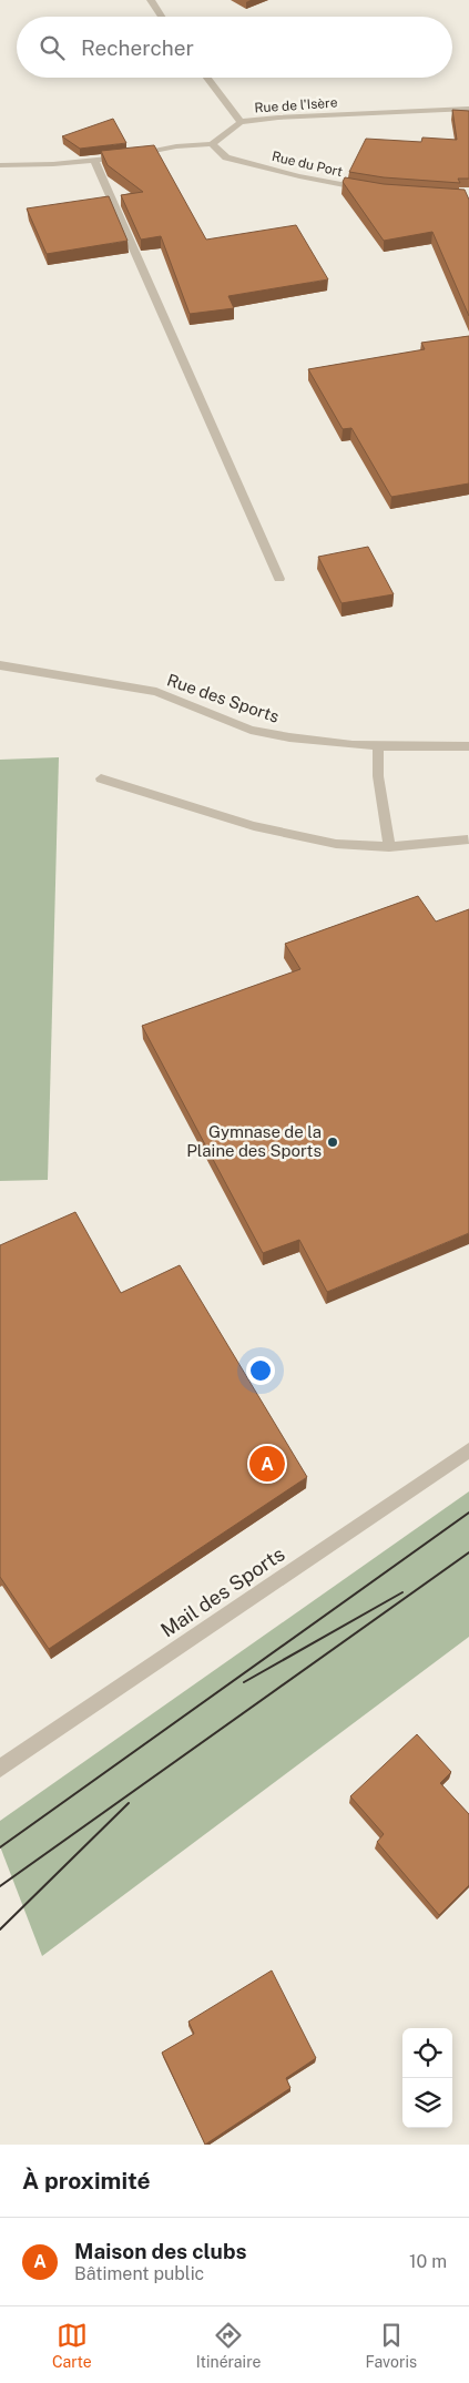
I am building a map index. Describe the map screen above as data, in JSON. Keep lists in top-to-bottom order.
{
  "streets": {
    "street": [
      "Rue de l'Isère",
      "Rue du Port",
      "Rue des Sports",
      "Mail des Sports"
    ]
  },
  "crossings": [
    ["Rue de l'Isère", "Rue du Port"]
  ],
  "places": ["Gymnase de la Plaine des Sports"],
  "page": {
    "search": "Rechercher",
    "pins": "A",
    "heading": "À proximité",
    "list": [
      {
        "mark": "A",
        "name": "Maison des clubs",
        "note": "Bâtiment public",
        "value": "10 m"
      }
    ],
    "nav": ["Carte", "Itinéraire", "Favoris"]
  }
}
